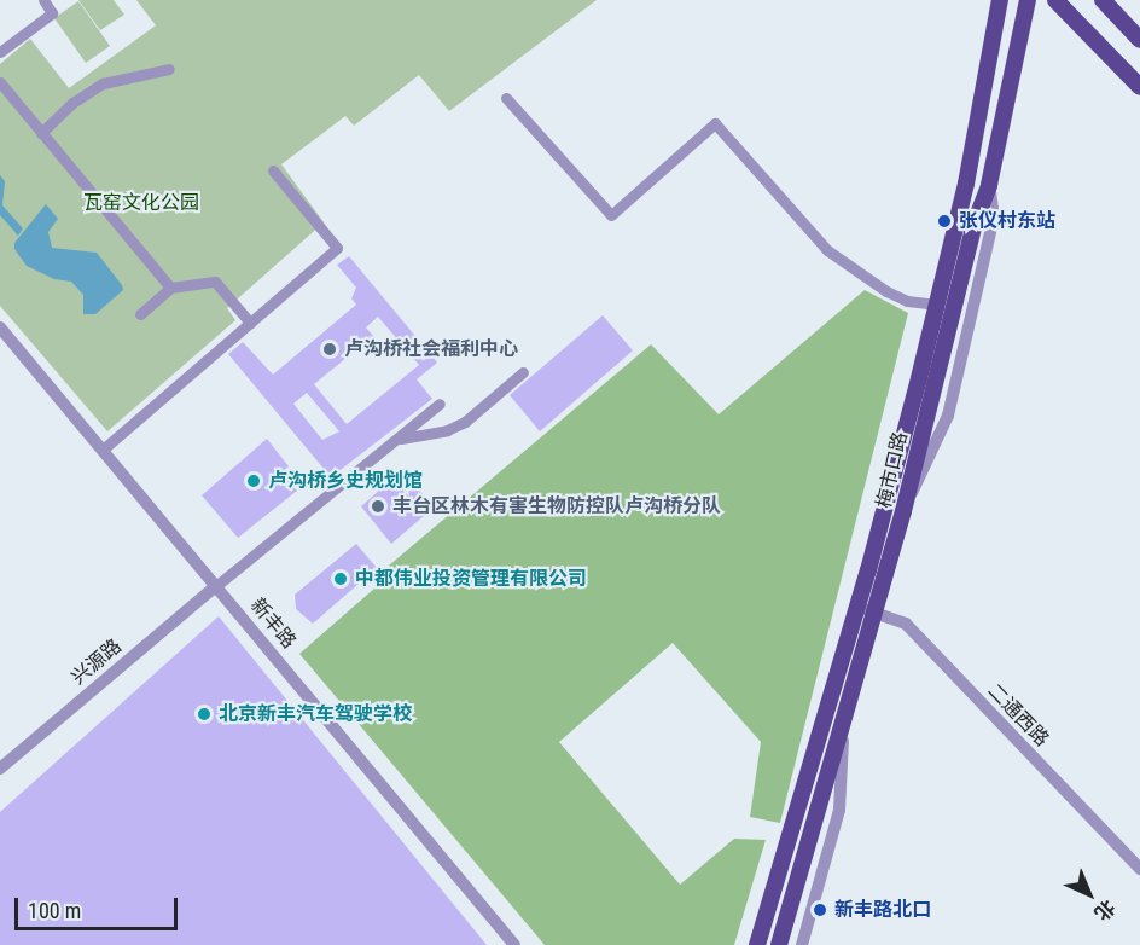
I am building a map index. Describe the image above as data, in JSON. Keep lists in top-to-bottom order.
{
  "streets": {
    "main road": ["梅市口路"],
    "street": ["新丰路", "兴源路", "二通西路"]
  },
  "crossings": [
    ["梅市口路", "二通西路"],
    ["新丰路", "兴源路"]
  ],
  "parks": ["瓦窑文化公园"],
  "places": [
    "张仪村东站",
    "卢沟桥社会福利中心",
    "卢沟桥乡史规划馆",
    "丰台区林木有害生物防控队卢沟桥分队",
    "中都伟业投资管理有限公司",
    "北京新丰汽车驾驶学校",
    "新丰路北口"
  ],
  "scale_bar": "100 m",
  "north": "bottom right"
}
